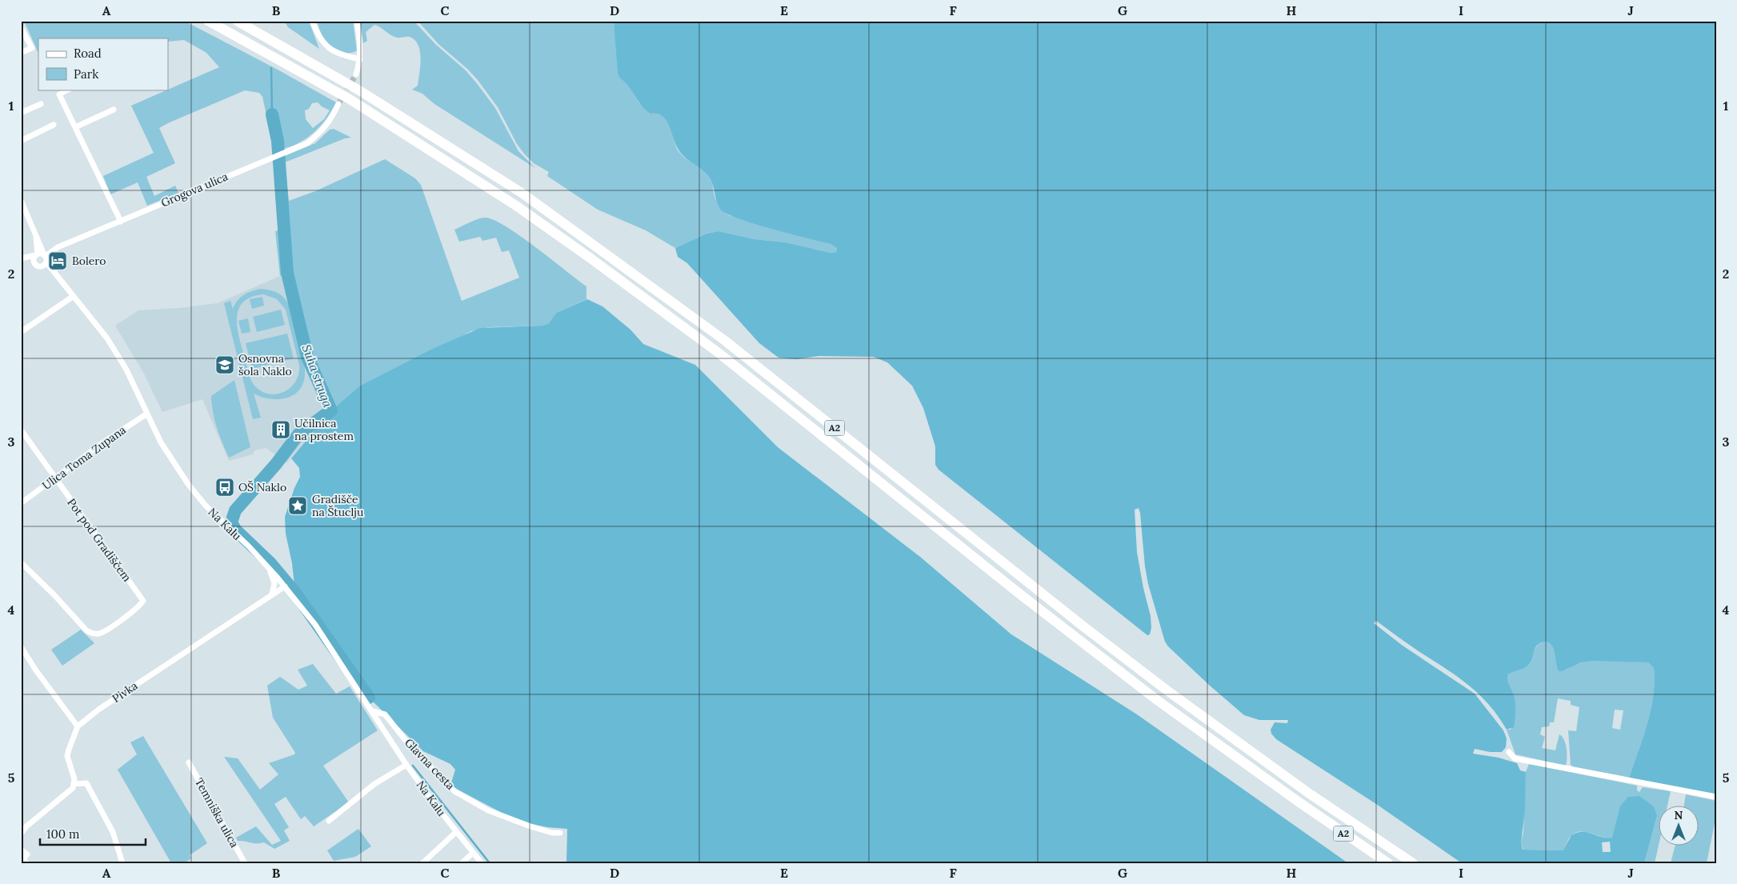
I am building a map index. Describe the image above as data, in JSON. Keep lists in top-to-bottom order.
{
  "streets": {
    "highway": ["A2"],
    "street": [
      "Grogova ulica",
      "Ulica Toma Zupana",
      "Na Kalu",
      "Pot pod Gradiščem",
      "Pivka",
      "Glavna cesta",
      "Temniška ulica"
    ]
  },
  "crossings": [
    ["Grogova ulica", "Na Kalu"],
    ["Ulica Toma Zupana", "Na Kalu"],
    ["Ulica Toma Zupana", "Pot pod Gradiščem"],
    ["Na Kalu", "Pivka"],
    ["Na Kalu", "Glavna cesta"]
  ],
  "water": ["Suha struga"],
  "places": {
    "hotel": ["Bolero"],
    "school or university": ["Osnovna šola Naklo"],
    "building": ["Učilnica na prostem"],
    "bus stop": ["OŠ Naklo"],
    "place": ["Gradišče na Štuclju"]
  },
  "legend": ["Road", "Park"],
  "scale_bar": "100 m",
  "north": "top",
  "grid": {
    "columns": [
      "A",
      "B",
      "C",
      "D",
      "E",
      "F",
      "G",
      "H",
      "I",
      "J"
    ],
    "rows": [
      "1",
      "2",
      "3",
      "4",
      "5"
    ]
  }
}
